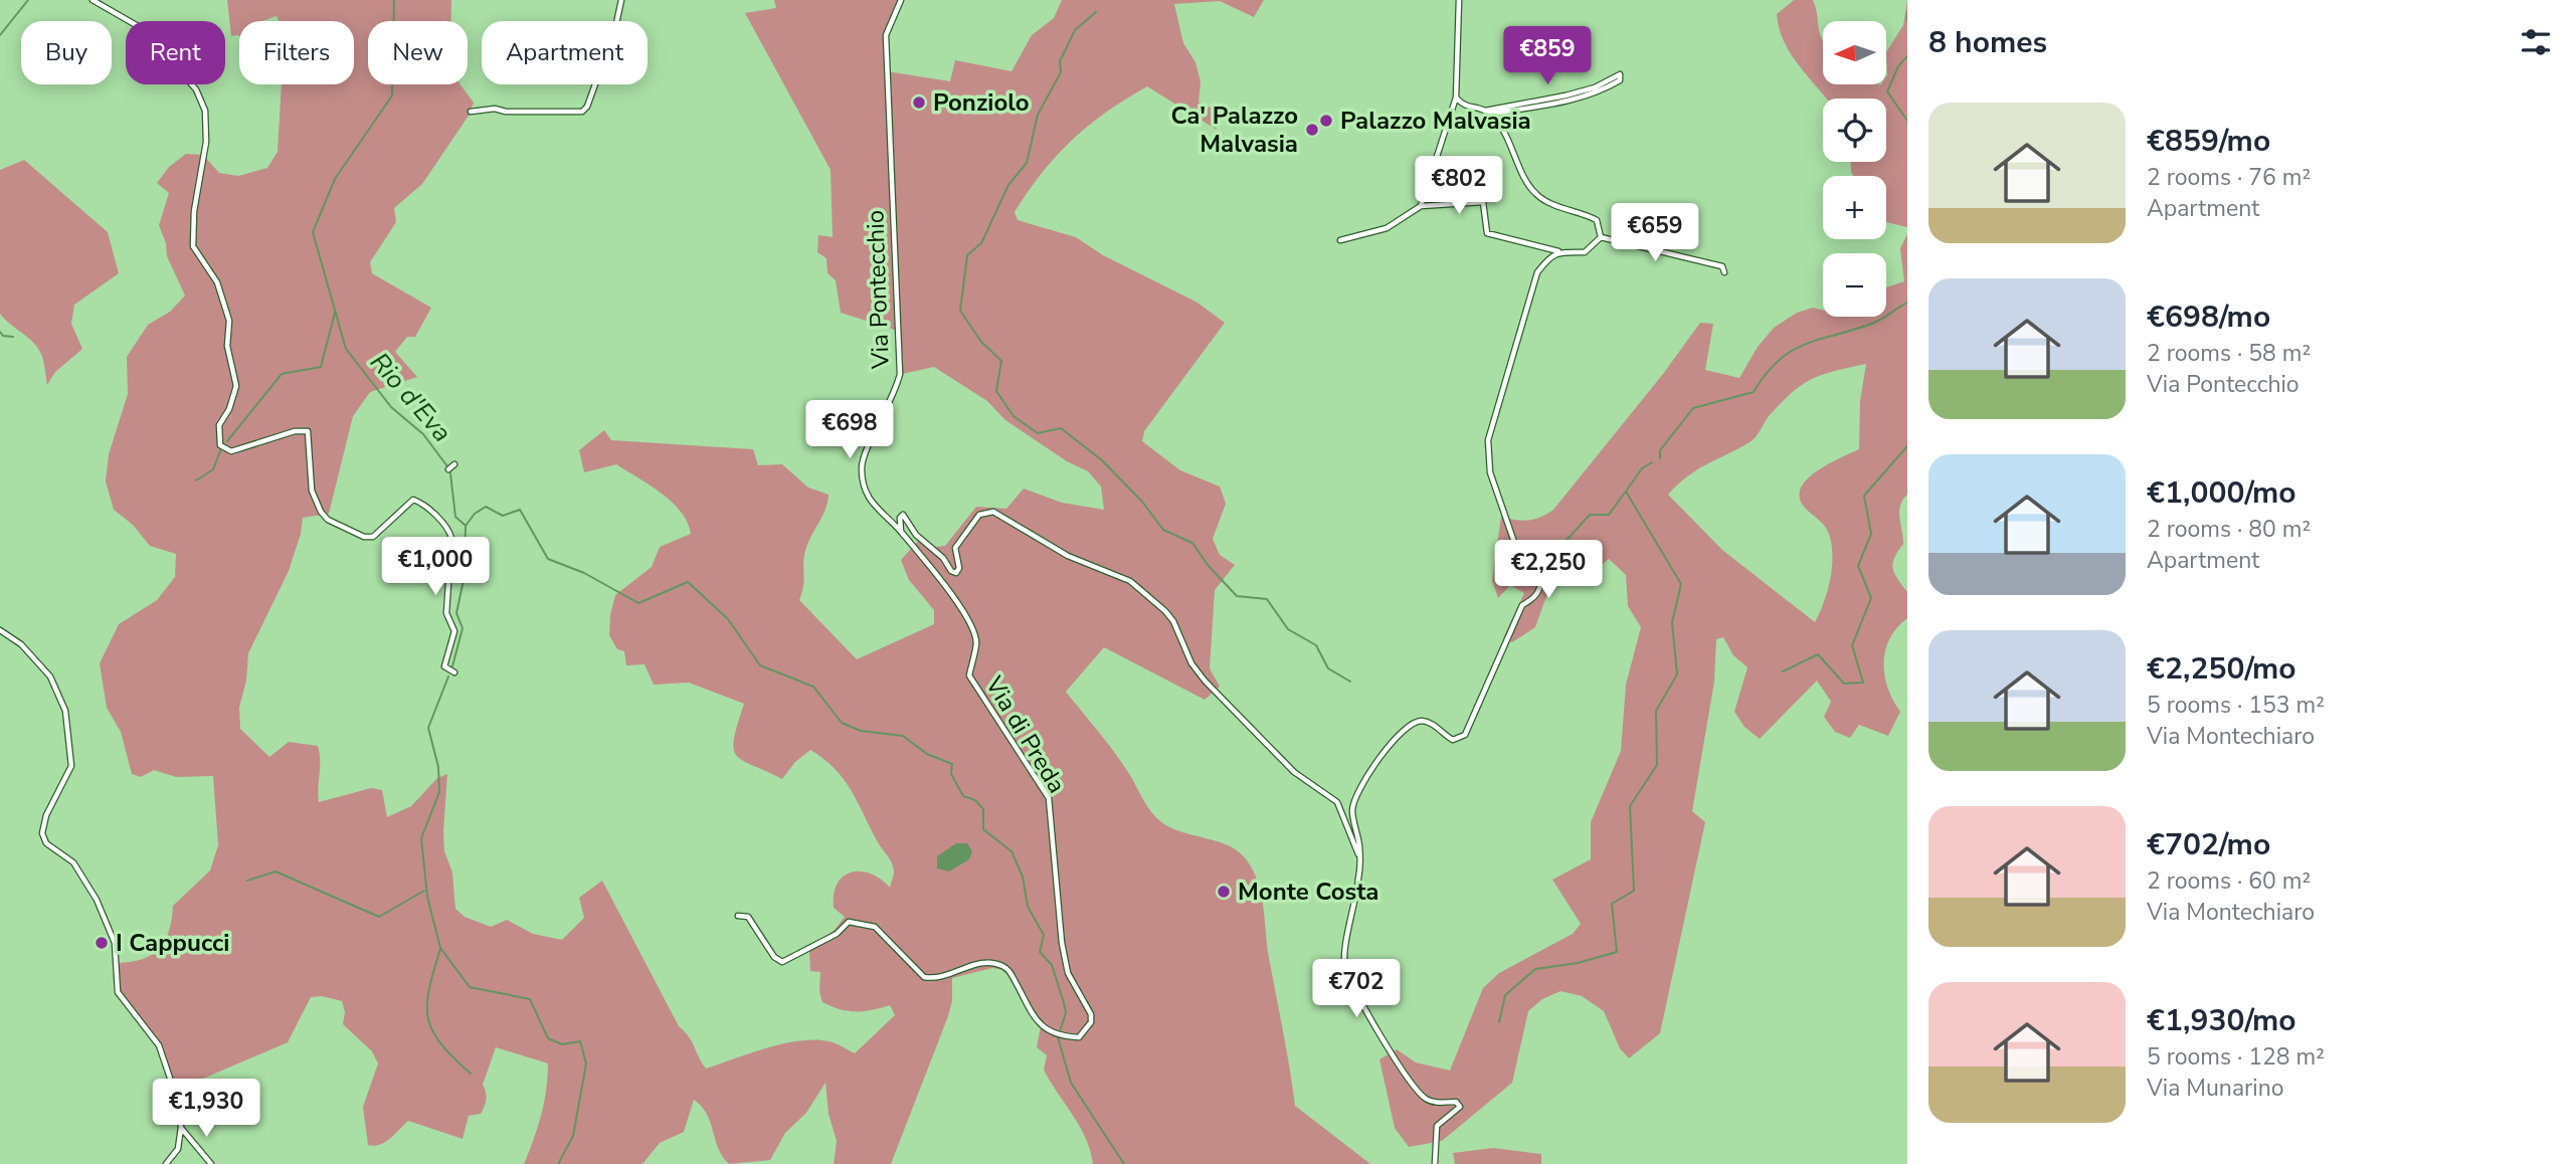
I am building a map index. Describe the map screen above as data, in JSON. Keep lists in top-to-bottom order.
{
  "streets": {
    "street": ["Via Pontecchio", "Via di Preda"]
  },
  "crossings": [
    ["Via Pontecchio", "Via di Preda"]
  ],
  "water": ["Rio d'Eva"],
  "places": [
    "Ponziolo",
    "Palazzo Malvasia",
    "Ca' Palazzo Malvasia",
    "Monte Costa",
    "I Cappucci"
  ],
  "north": "left",
  "page": {
    "heading": "8 homes",
    "map_buttons": ["+", "−"],
    "chip": [
      "Buy",
      "Rent",
      "Filters",
      "New",
      "Apartment"
    ],
    "price": [
      "€859",
      "€802",
      "€659",
      "€698",
      "€1,000",
      "€2,250",
      "€702",
      "€1,930"
    ],
    "list": [
      {
        "name": "€859/mo",
        "note": "2 rooms · 76 m² · Apartment"
      },
      {
        "name": "€698/mo",
        "note": "2 rooms · 58 m² · Via Pontecchio"
      },
      {
        "name": "€1,000/mo",
        "note": "2 rooms · 80 m² · Apartment"
      },
      {
        "name": "€2,250/mo",
        "note": "5 rooms · 153 m² · Via Montechiaro"
      },
      {
        "name": "€702/mo",
        "note": "2 rooms · 60 m² · Via Montechiaro"
      },
      {
        "name": "€1,930/mo",
        "note": "5 rooms · 128 m² · Via Munarino"
      }
    ]
  }
}
